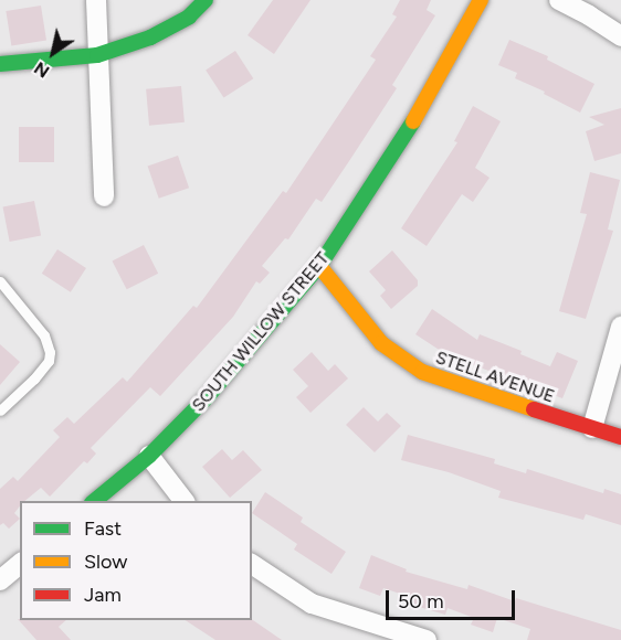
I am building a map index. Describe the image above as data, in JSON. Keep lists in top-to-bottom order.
{
  "streets": {
    "street": ["SOUTH WILLOW STREET", "STELL AVENUE"]
  },
  "crossings": [
    ["SOUTH WILLOW STREET", "STELL AVENUE"]
  ],
  "legend": ["Fast", "Slow", "Jam"],
  "scale_bar": "50 m",
  "north": "bottom left"
}
